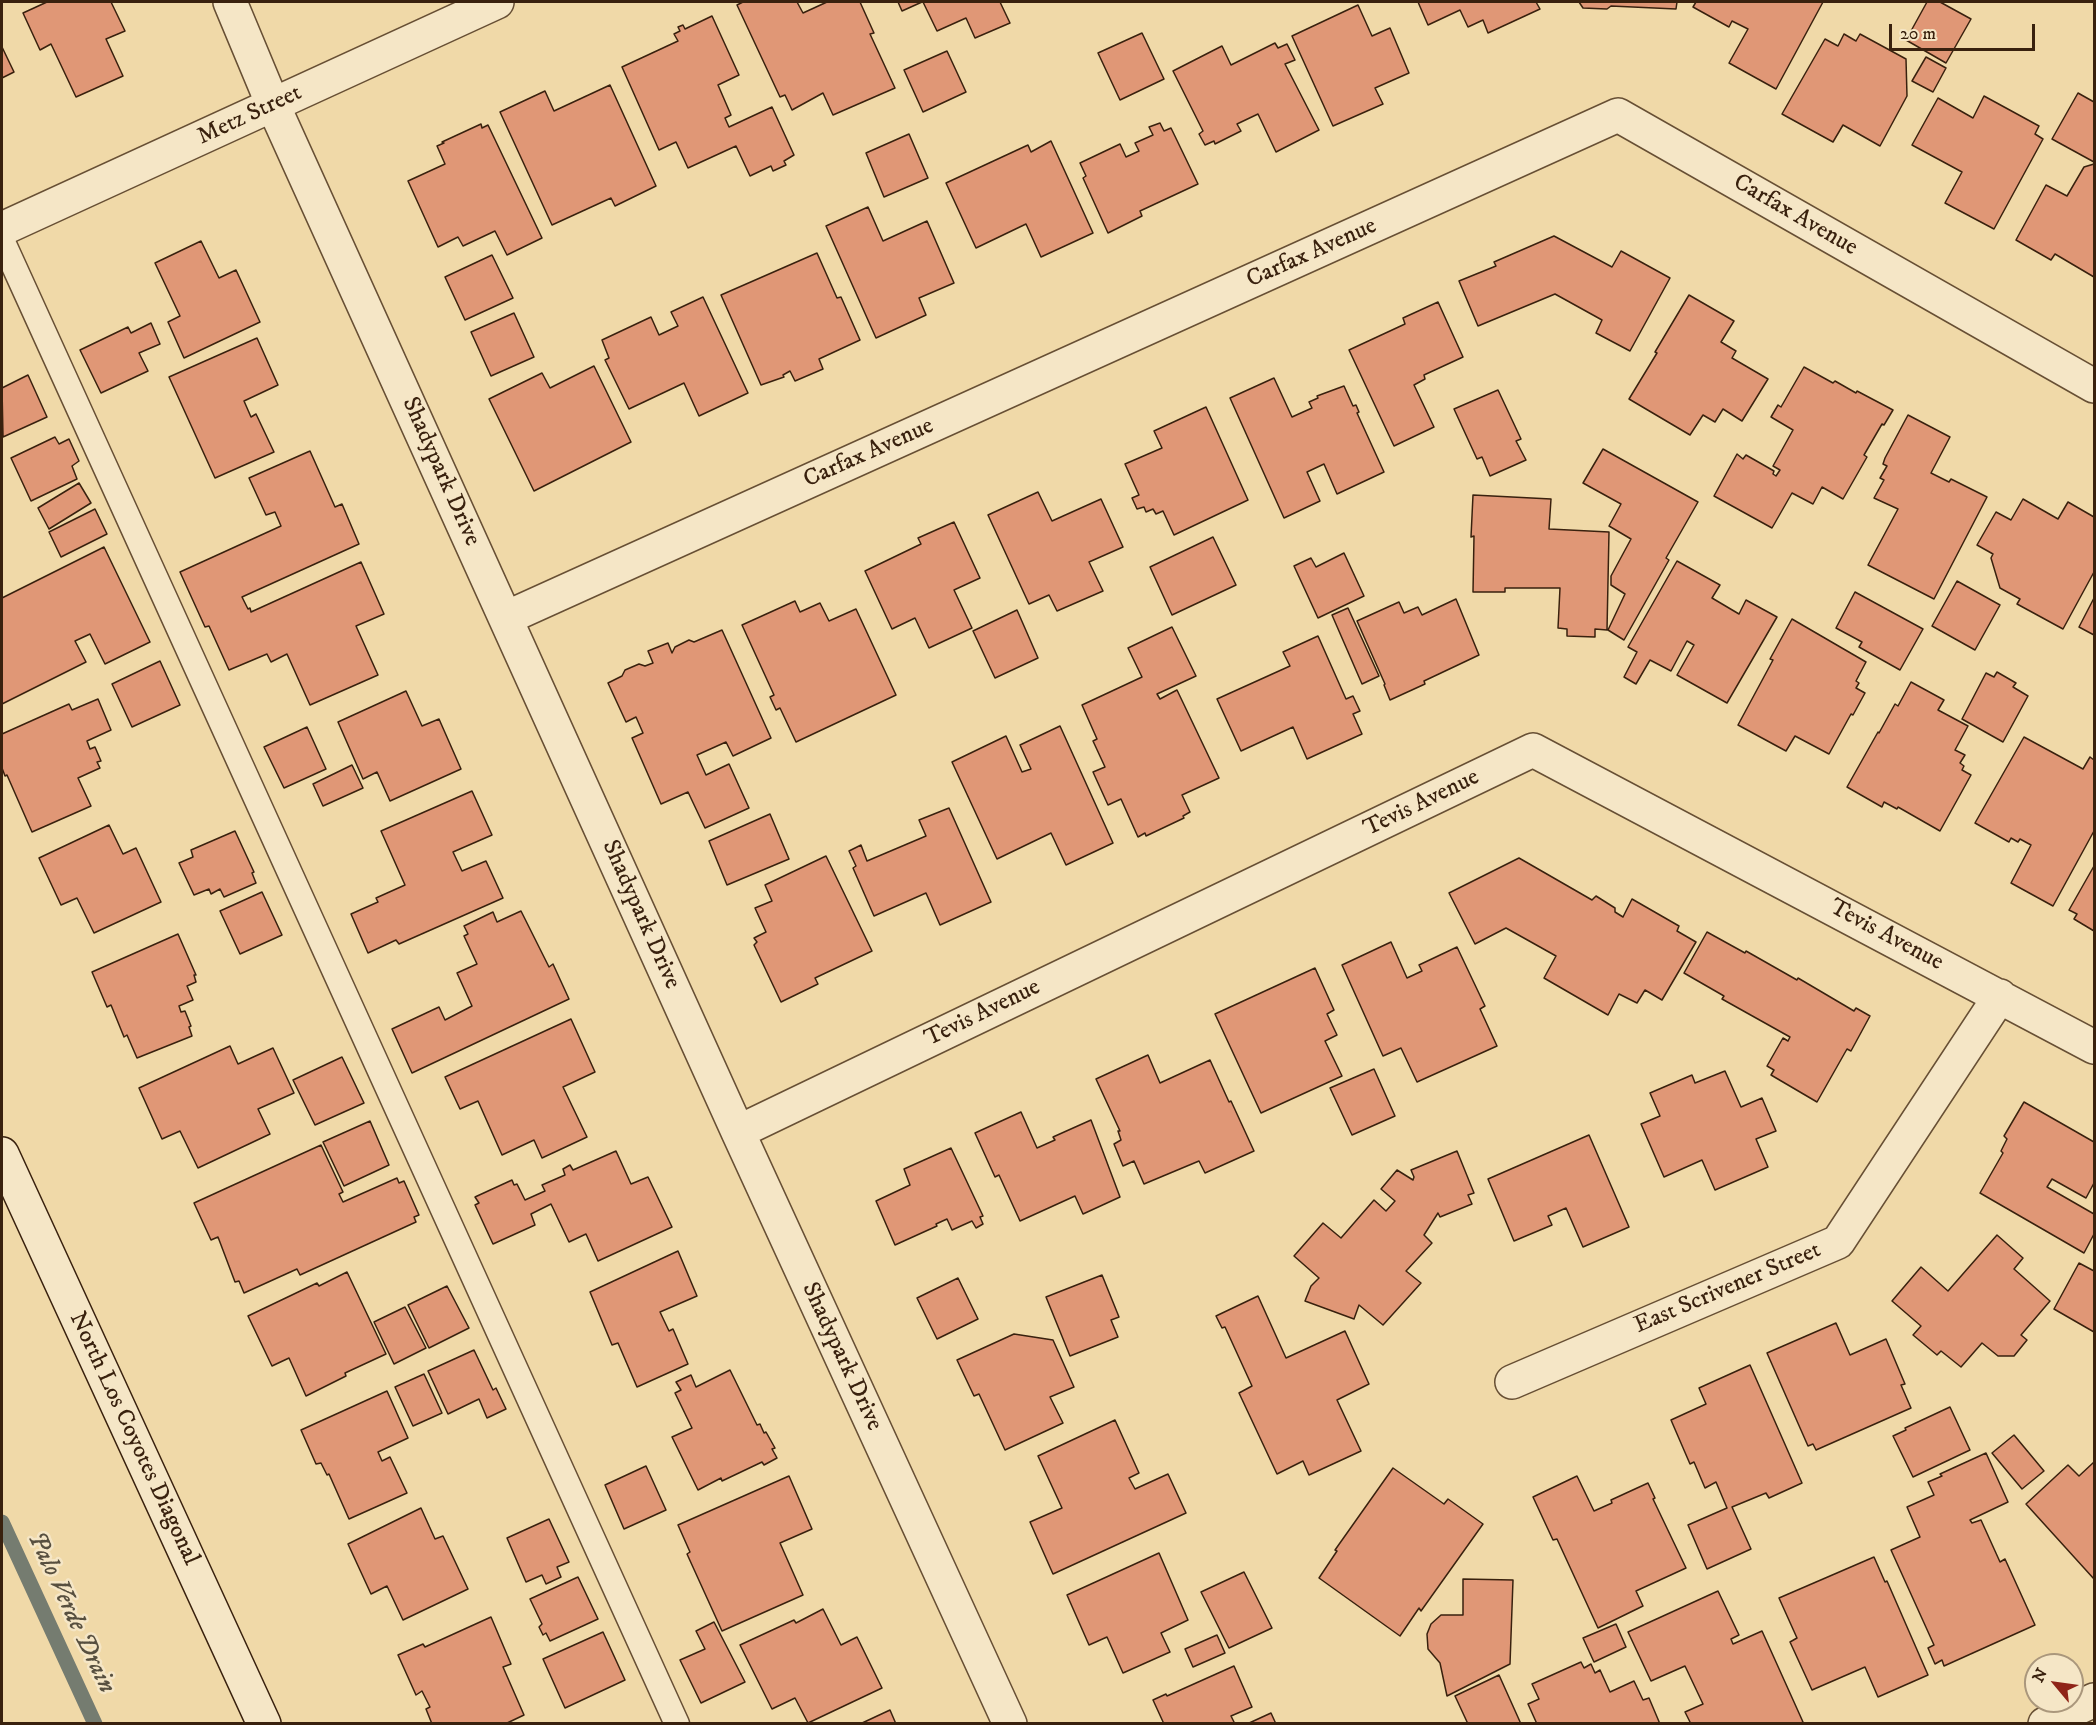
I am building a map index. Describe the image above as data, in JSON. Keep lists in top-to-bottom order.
{
  "streets": {
    "street": [
      "Metz Street",
      "Carfax Avenue",
      "Shadypark Drive",
      "Tevis Avenue",
      "East Scrivener Street",
      "North Los Coyotes Diagonal"
    ]
  },
  "crossings": [
    ["Metz Street", "Shadypark Drive"],
    ["Carfax Avenue", "Shadypark Drive"],
    ["Shadypark Drive", "Tevis Avenue"],
    ["Tevis Avenue", "East Scrivener Street"]
  ],
  "water": ["Palo Verde Drain"],
  "scale_bar": "20 m",
  "north": "top left"
}
